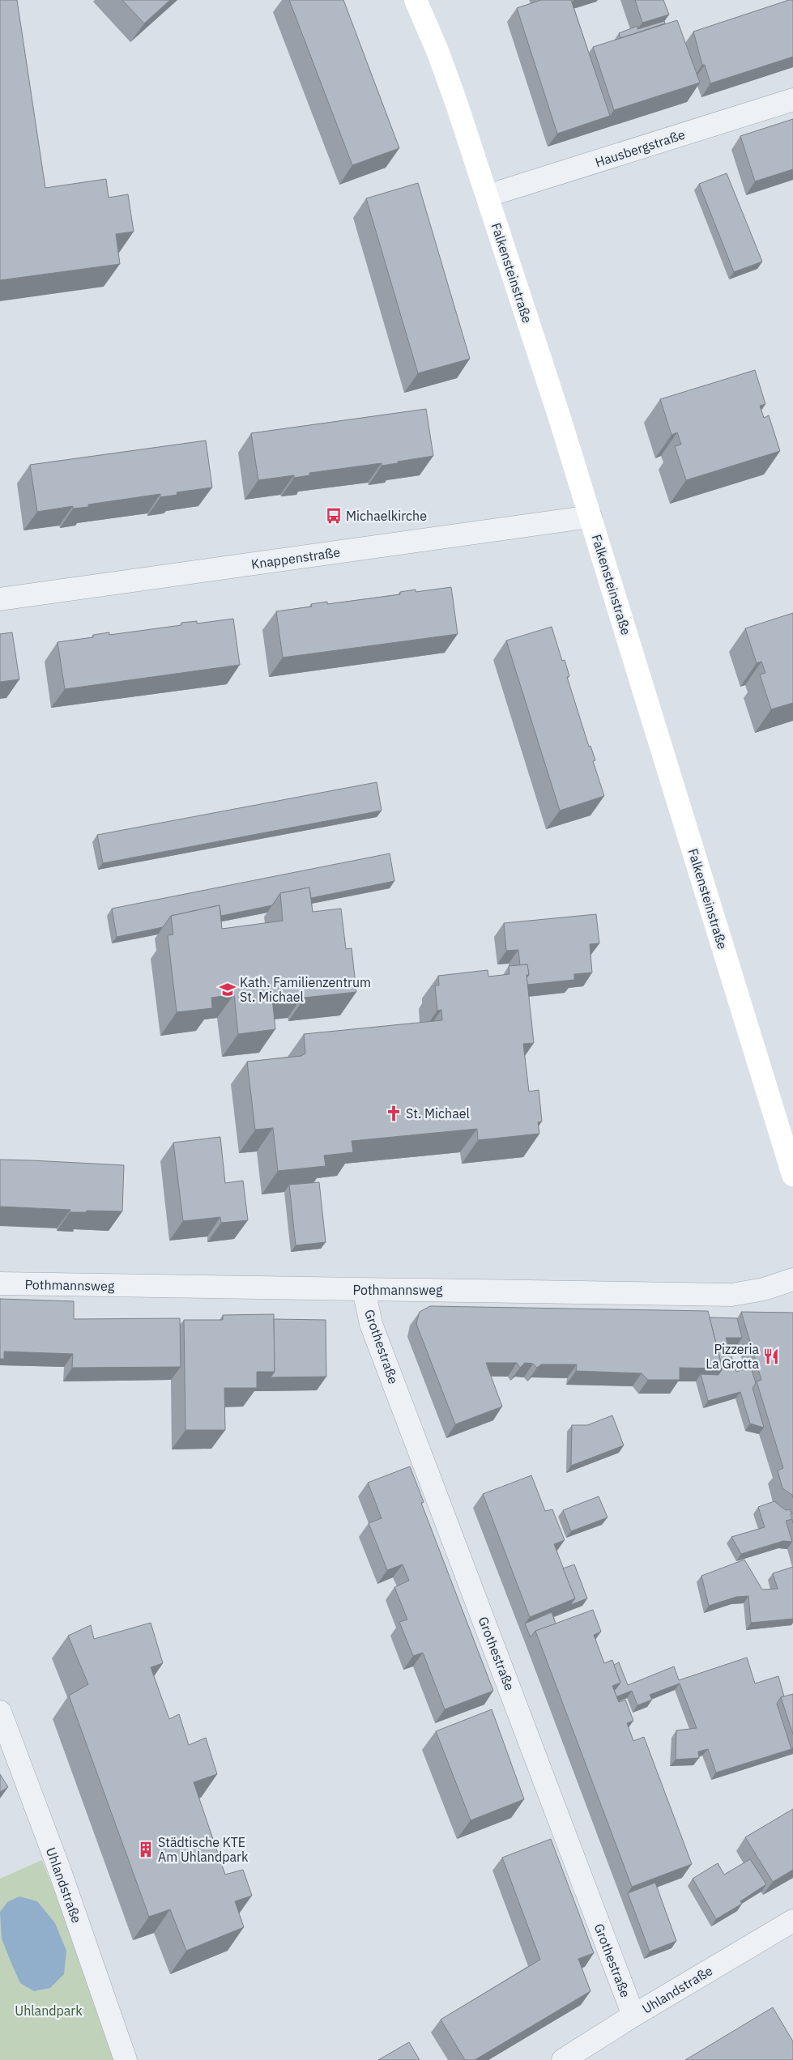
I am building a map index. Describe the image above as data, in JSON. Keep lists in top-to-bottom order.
{
  "streets": {
    "street": [
      "Hausbergstraße",
      "Falkensteinstraße",
      "Knappenstraße",
      "Pothmannsweg",
      "Grothestraße",
      "Uhlandstraße"
    ]
  },
  "crossings": [
    ["Hausbergstraße", "Falkensteinstraße"],
    ["Falkensteinstraße", "Knappenstraße"],
    ["Pothmannsweg", "Grothestraße"],
    ["Grothestraße", "Uhlandstraße"]
  ],
  "parks": ["Uhlandpark"],
  "places": {
    "bus stop": ["Michaelkirche"],
    "school or university": ["Kath. Familienzentrum St. Michael"],
    "church": ["St. Michael"],
    "restaurant": ["Pizzeria La Grotta"],
    "building": ["Städtische KTE Am Uhlandpark"]
  }
}
